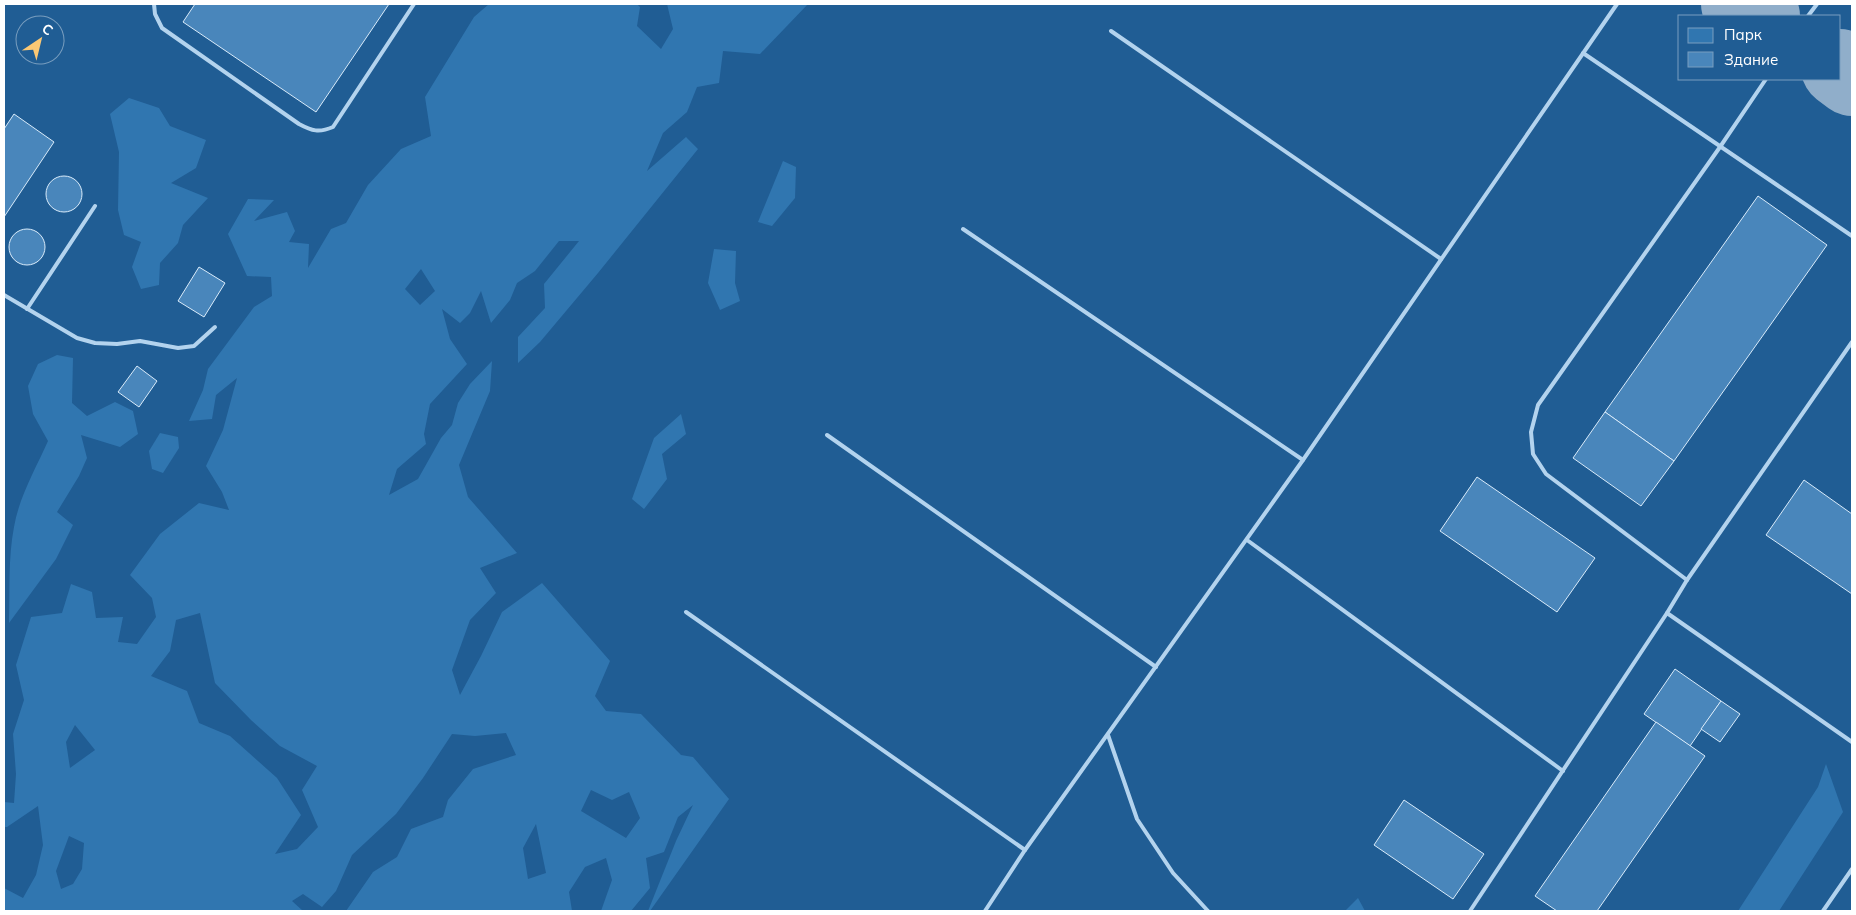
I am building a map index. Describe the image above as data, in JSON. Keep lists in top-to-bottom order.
{
  "legend": ["Парк", "Здание"],
  "north": "top right"
}
